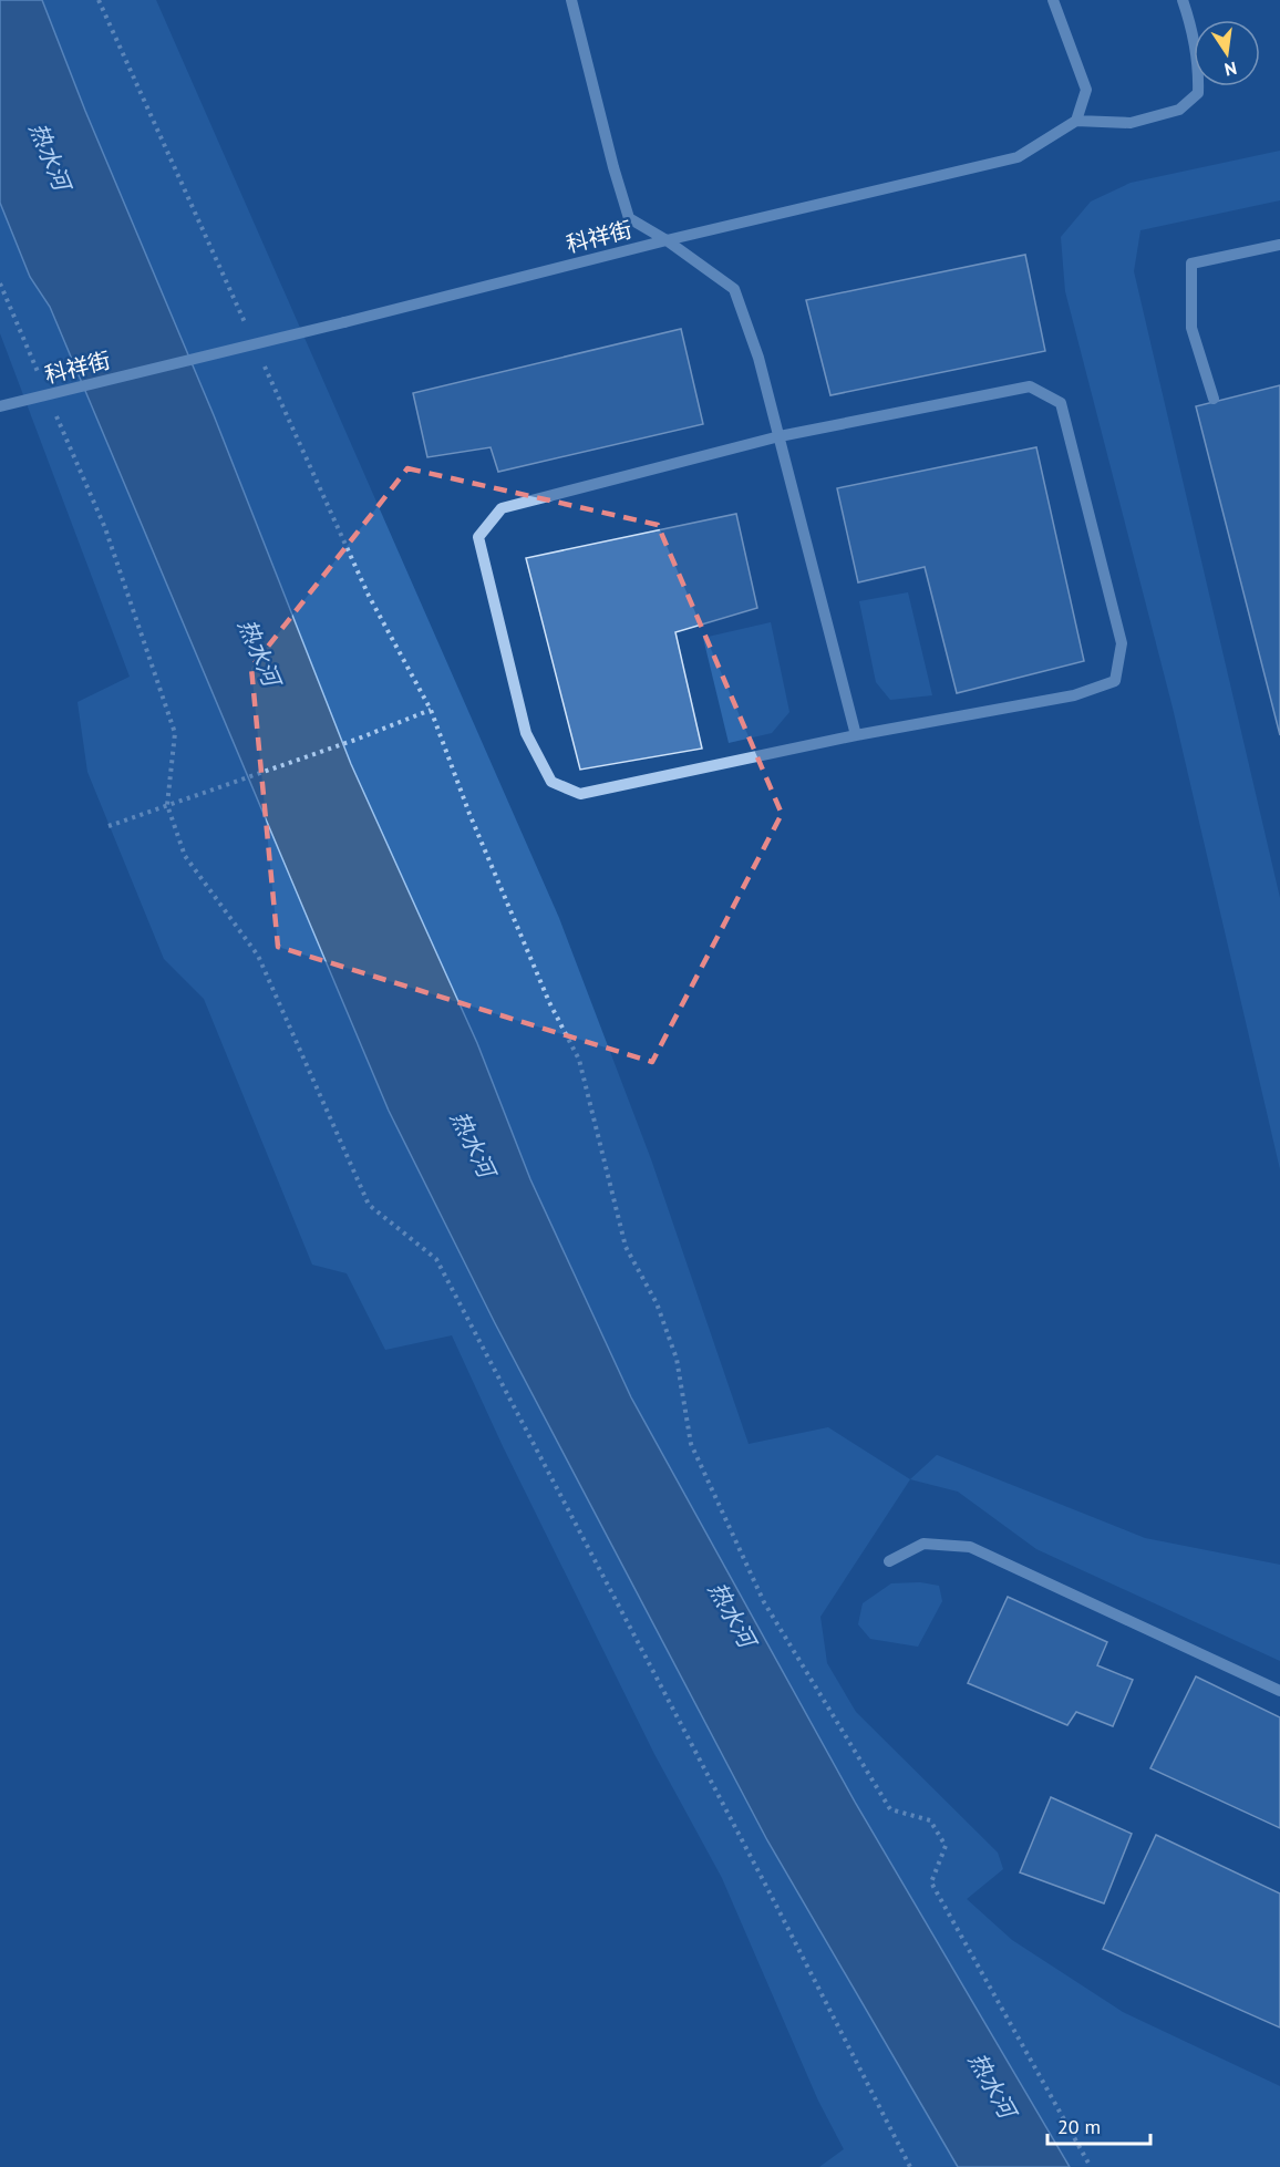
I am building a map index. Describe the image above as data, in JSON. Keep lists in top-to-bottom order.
{
  "streets": {
    "street": ["科祥街"]
  },
  "water": ["热水河"],
  "scale_bar": "20 m",
  "north": "bottom"
}
